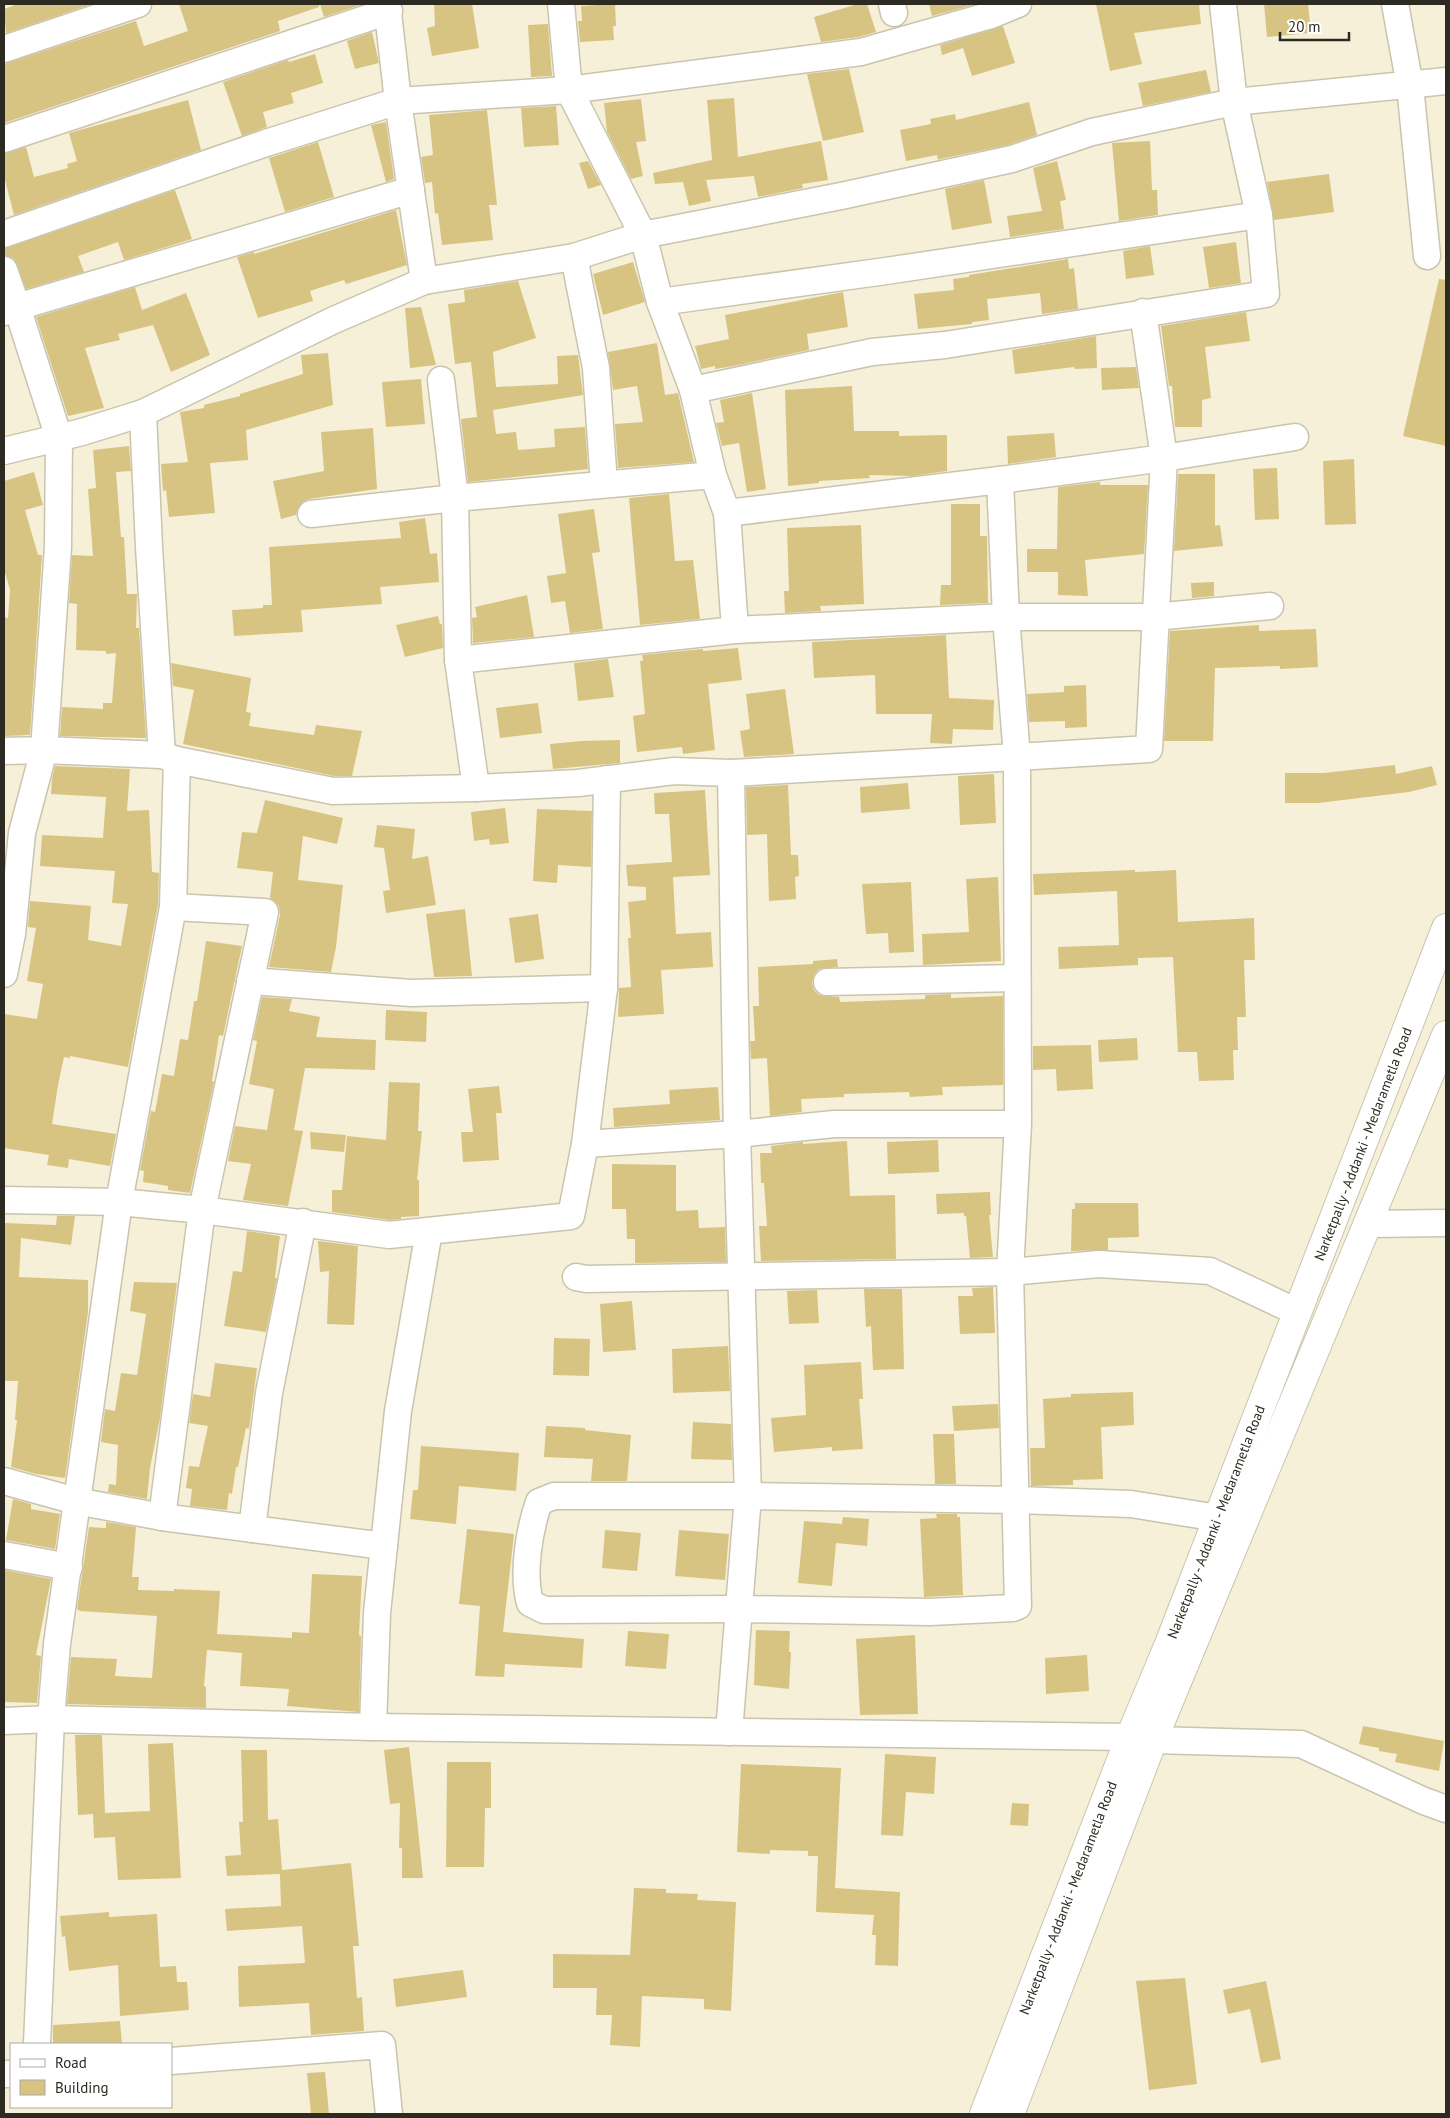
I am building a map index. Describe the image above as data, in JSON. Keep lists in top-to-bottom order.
{
  "streets": {
    "highway": ["Narketpally - Addanki - Medarametla Road"]
  },
  "legend": ["Road", "Building"],
  "scale_bar": "20 m"
}
